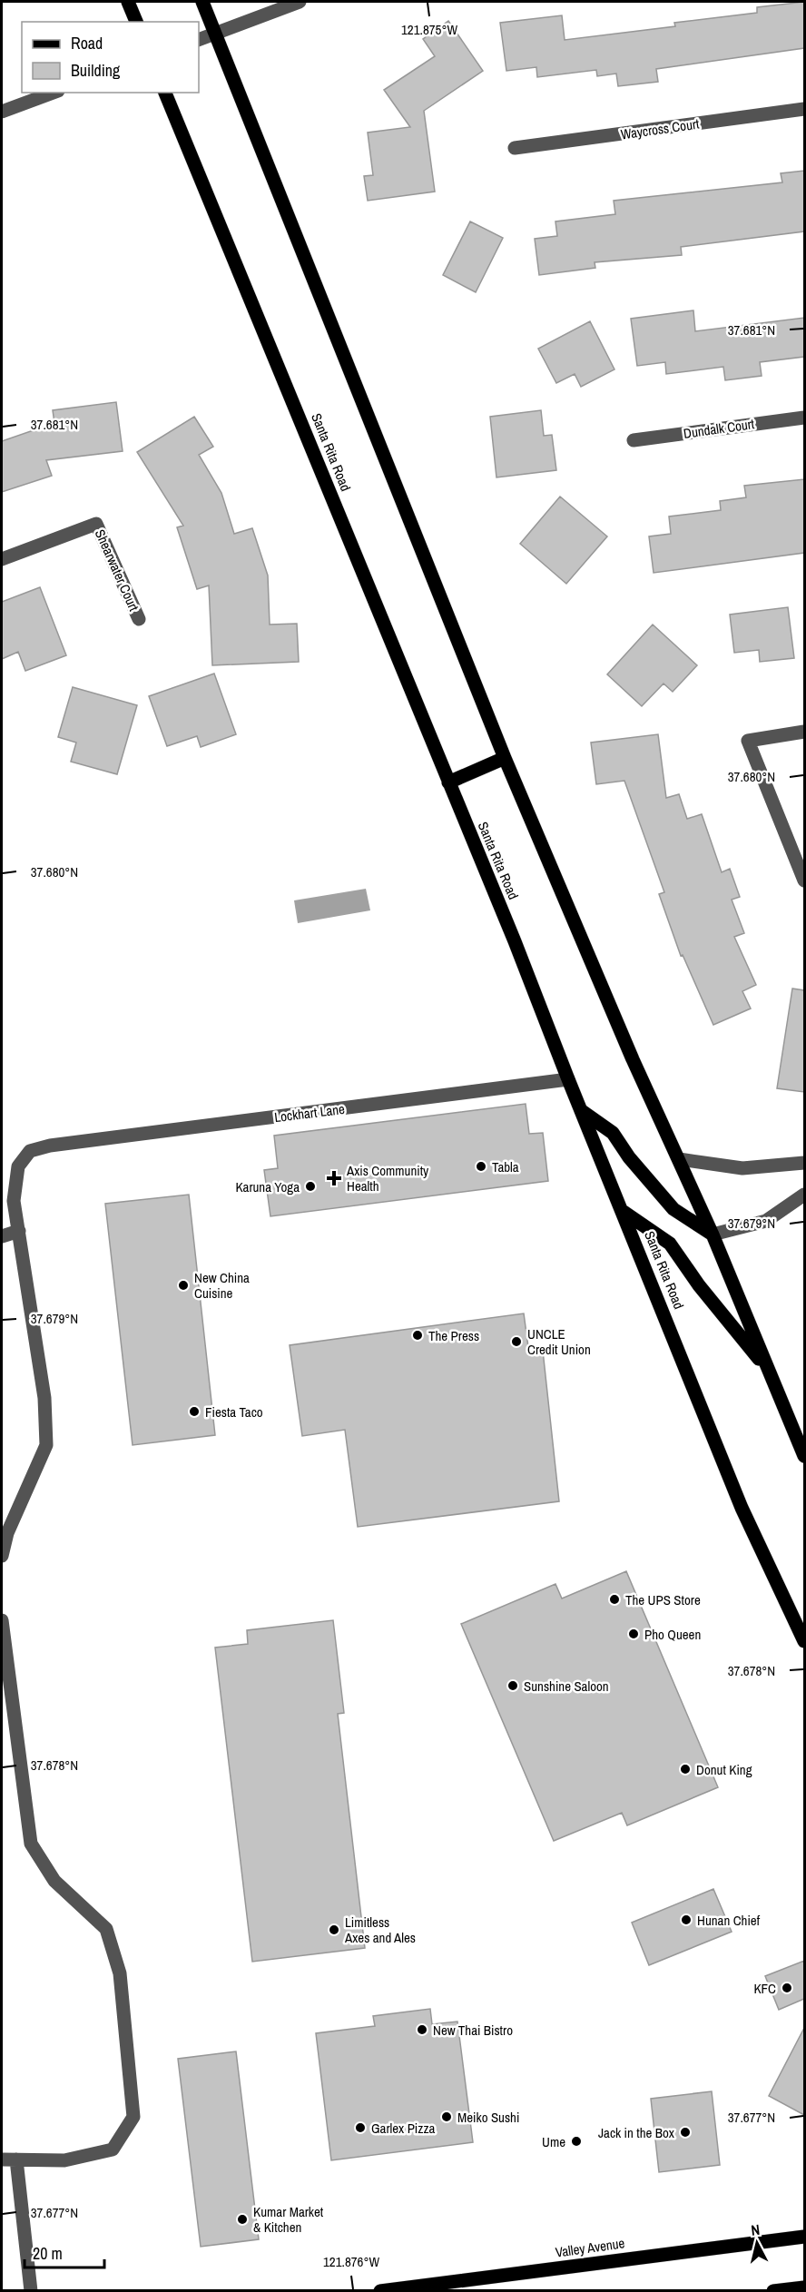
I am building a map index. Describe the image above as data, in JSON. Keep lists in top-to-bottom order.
{
  "streets": {
    "main road": ["Santa Rita Road", "Valley Avenue"],
    "street": [
      "Waycross Court",
      "Dundalk Court",
      "Shearwater Court",
      "Lockhart Lane"
    ]
  },
  "crossings": [
    ["Santa Rita Road", "Lockhart Lane"]
  ],
  "places": {
    "other": [
      "Tabla",
      "Karuna Yoga",
      "New China Cuisine",
      "The Press",
      "UNCLE Credit Union",
      "Fiesta Taco",
      "The UPS Store",
      "Pho Queen",
      "Sunshine Saloon",
      "Donut King",
      "Hunan Chief",
      "Limitless Axes and Ales",
      "KFC",
      "New Thai Bistro",
      "Meiko Sushi",
      "Garlex Pizza",
      "Jack in the Box",
      "Ume",
      "Kumar Market & Kitchen"
    ],
    "health": ["Axis Community Health"]
  },
  "legend": ["Road", "Building"],
  "scale_bar": "20 m",
  "north": "top",
  "coordinates": [
    "121.875°W",
    "37.681°N",
    "37.680°N",
    "37.679°N",
    "37.678°N",
    "37.677°N",
    "121.876°W"
  ]
}
